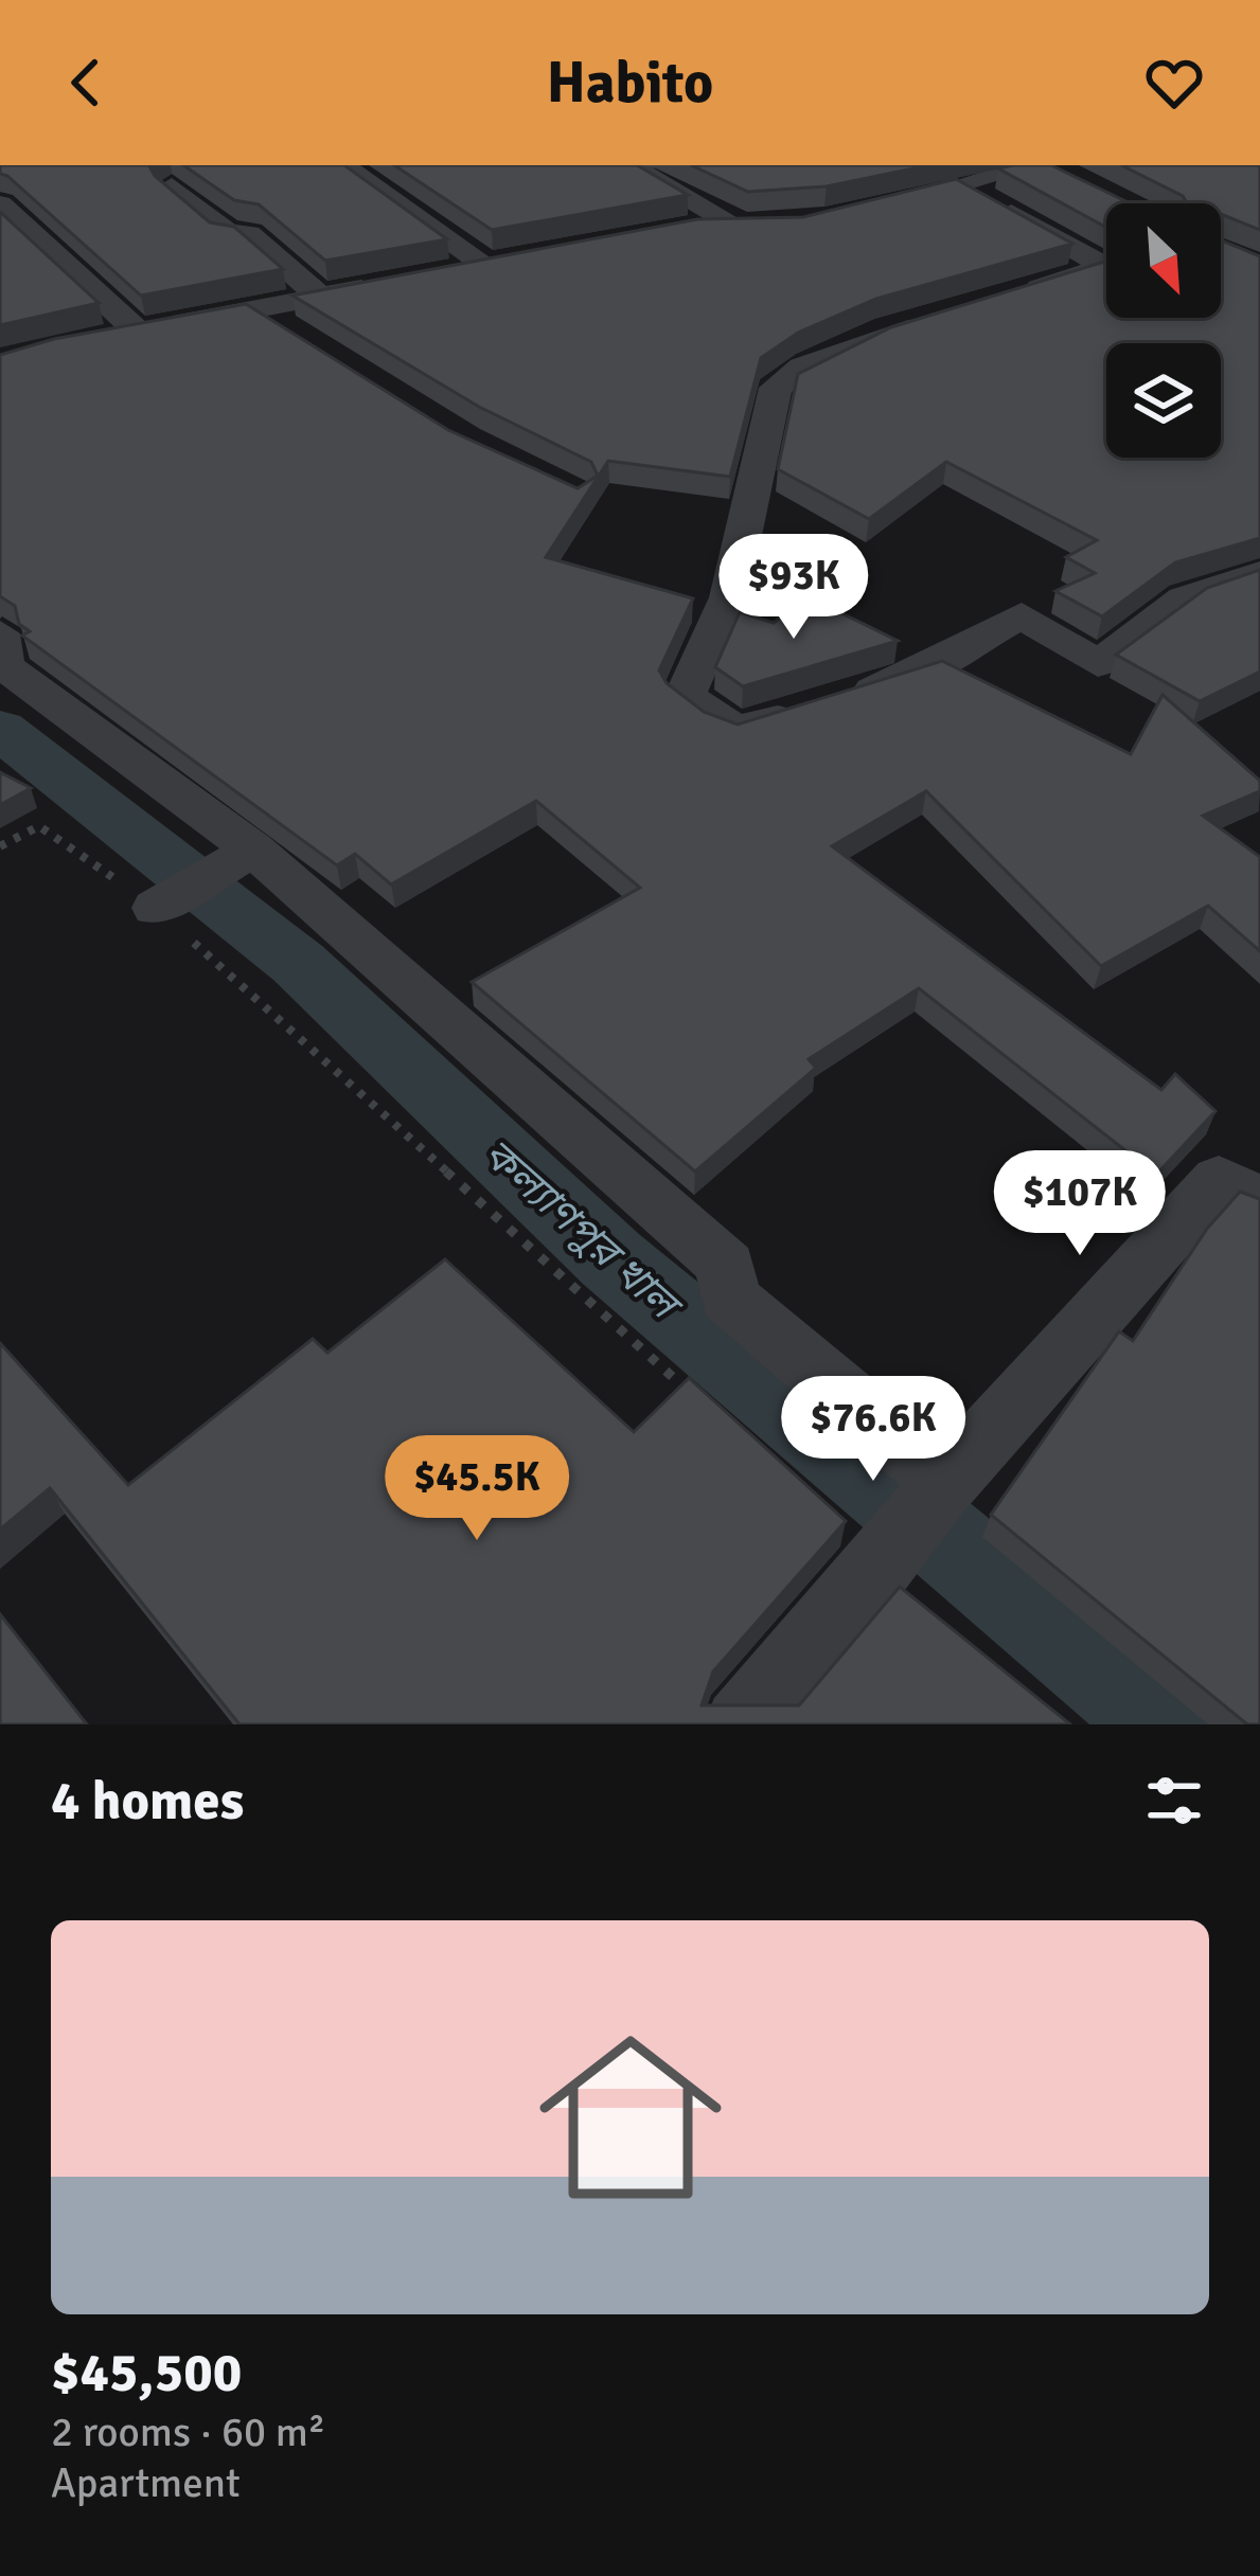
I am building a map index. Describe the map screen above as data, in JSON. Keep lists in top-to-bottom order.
{
  "water": ["কল্যাণপুর খাল"],
  "north": "bottom right",
  "page": {
    "header": "Habito",
    "price": [
      "$93K",
      "$107K",
      "$76.6K",
      "$45.5K"
    ],
    "heading": "4 homes",
    "list": [
      {
        "name": "$45,500",
        "note": "2 rooms · 60 m² · Apartment"
      }
    ]
  }
}
